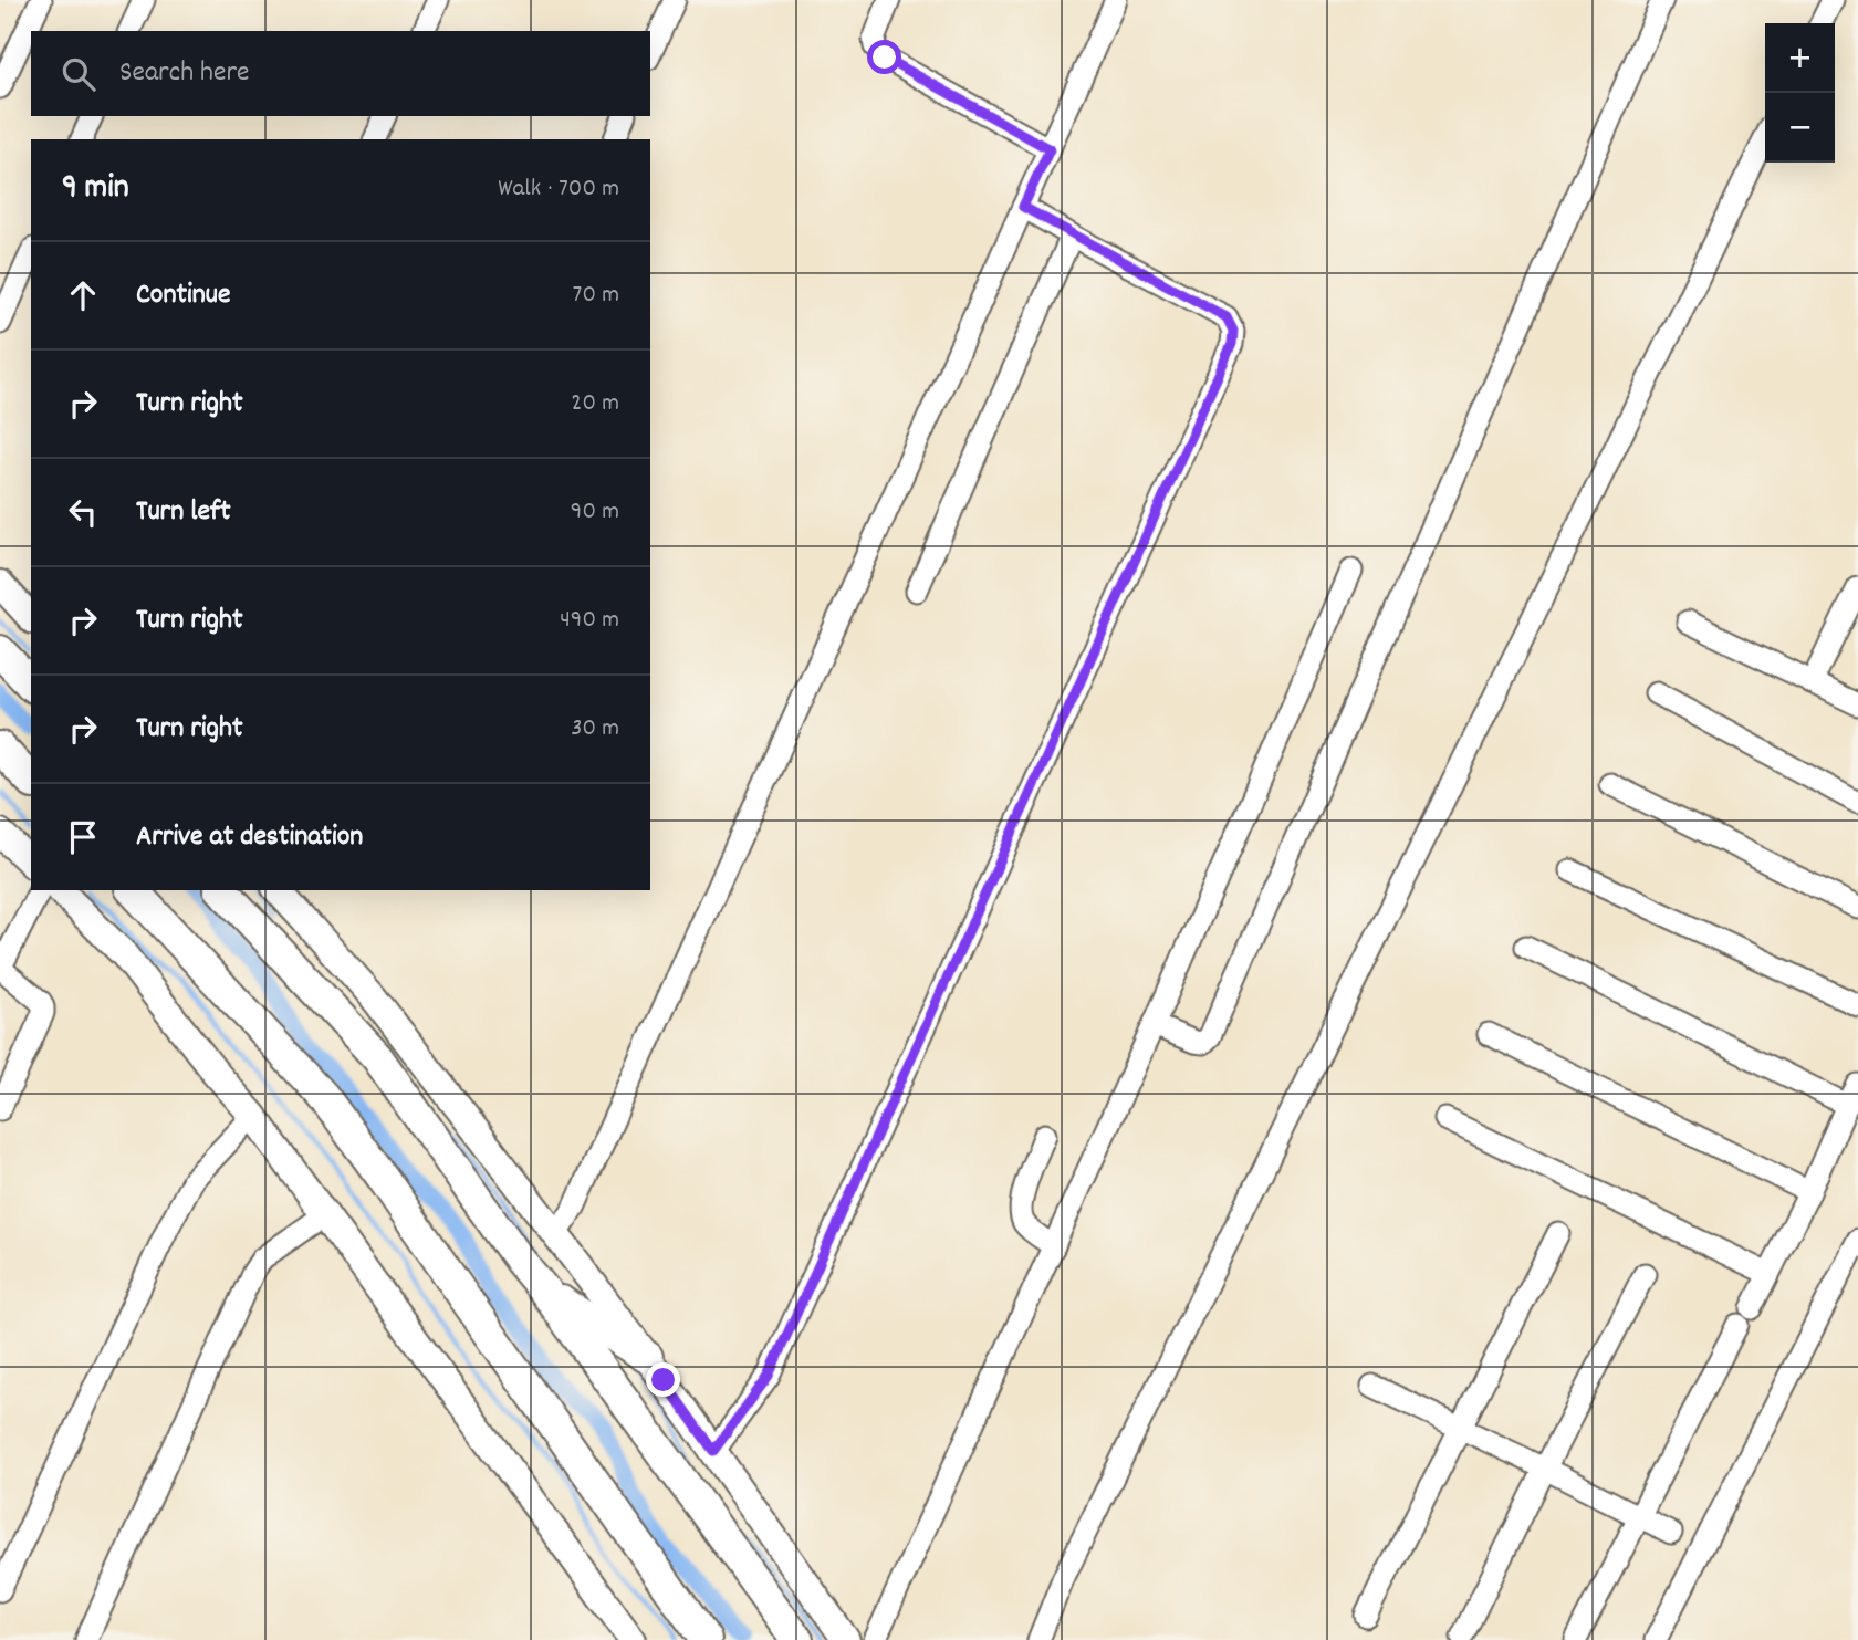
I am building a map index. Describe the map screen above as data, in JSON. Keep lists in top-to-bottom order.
{
  "page": {
    "map_buttons": ["+", "−"],
    "search": "Search here",
    "heading": ["9 min", "Walk · 700 m"],
    "list": [
      ["Continue", "70 m"],
      ["Turn right", "20 m"],
      ["Turn left", "90 m"],
      ["Turn right", "490 m"],
      ["Turn right", "30 m"],
      "Arrive at destination"
    ]
  }
}
